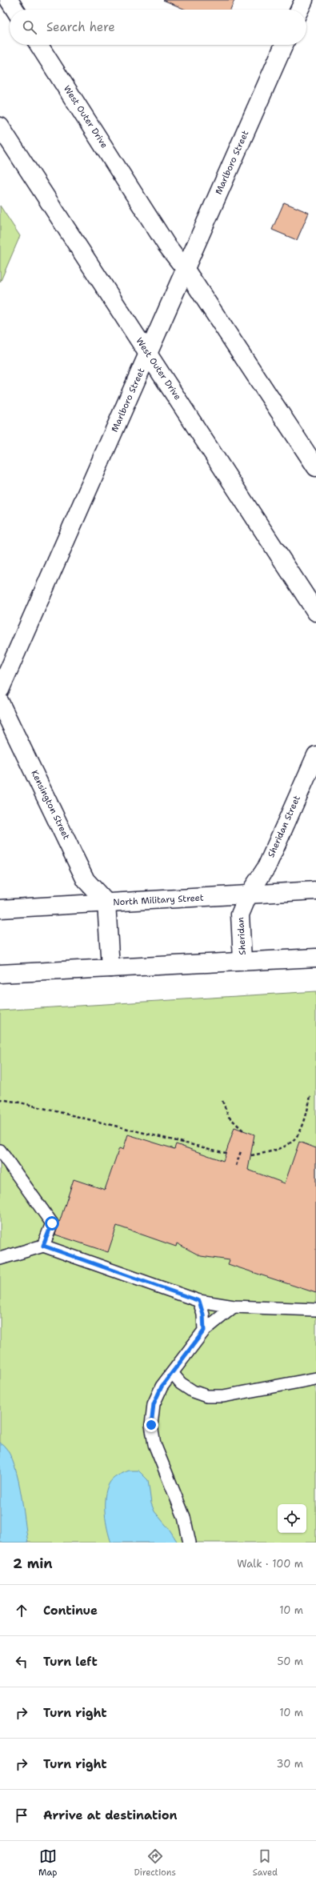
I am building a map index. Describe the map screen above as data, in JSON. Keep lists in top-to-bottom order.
{
  "streets": {
    "street": [
      "West Outer Drive",
      "Marlboro Street",
      "Kensington Street",
      "Sheridan Street",
      "North Military Street",
      "Sheridan"
    ]
  },
  "crossings": [
    ["West Outer Drive", "Marlboro Street"],
    ["Kensington Street", "North Military Street"],
    ["Sheridan Street", "North Military Street"],
    ["Sheridan Street", "Sheridan"],
    ["North Military Street", "Sheridan"]
  ],
  "page": {
    "search": "Search here",
    "heading": ["2 min", "Walk · 100 m"],
    "list": [
      ["Continue", "10 m"],
      ["Turn left", "50 m"],
      ["Turn right", "10 m"],
      ["Turn right", "30 m"],
      "Arrive at destination"
    ],
    "nav": ["Map", "Directions", "Saved"]
  }
}
